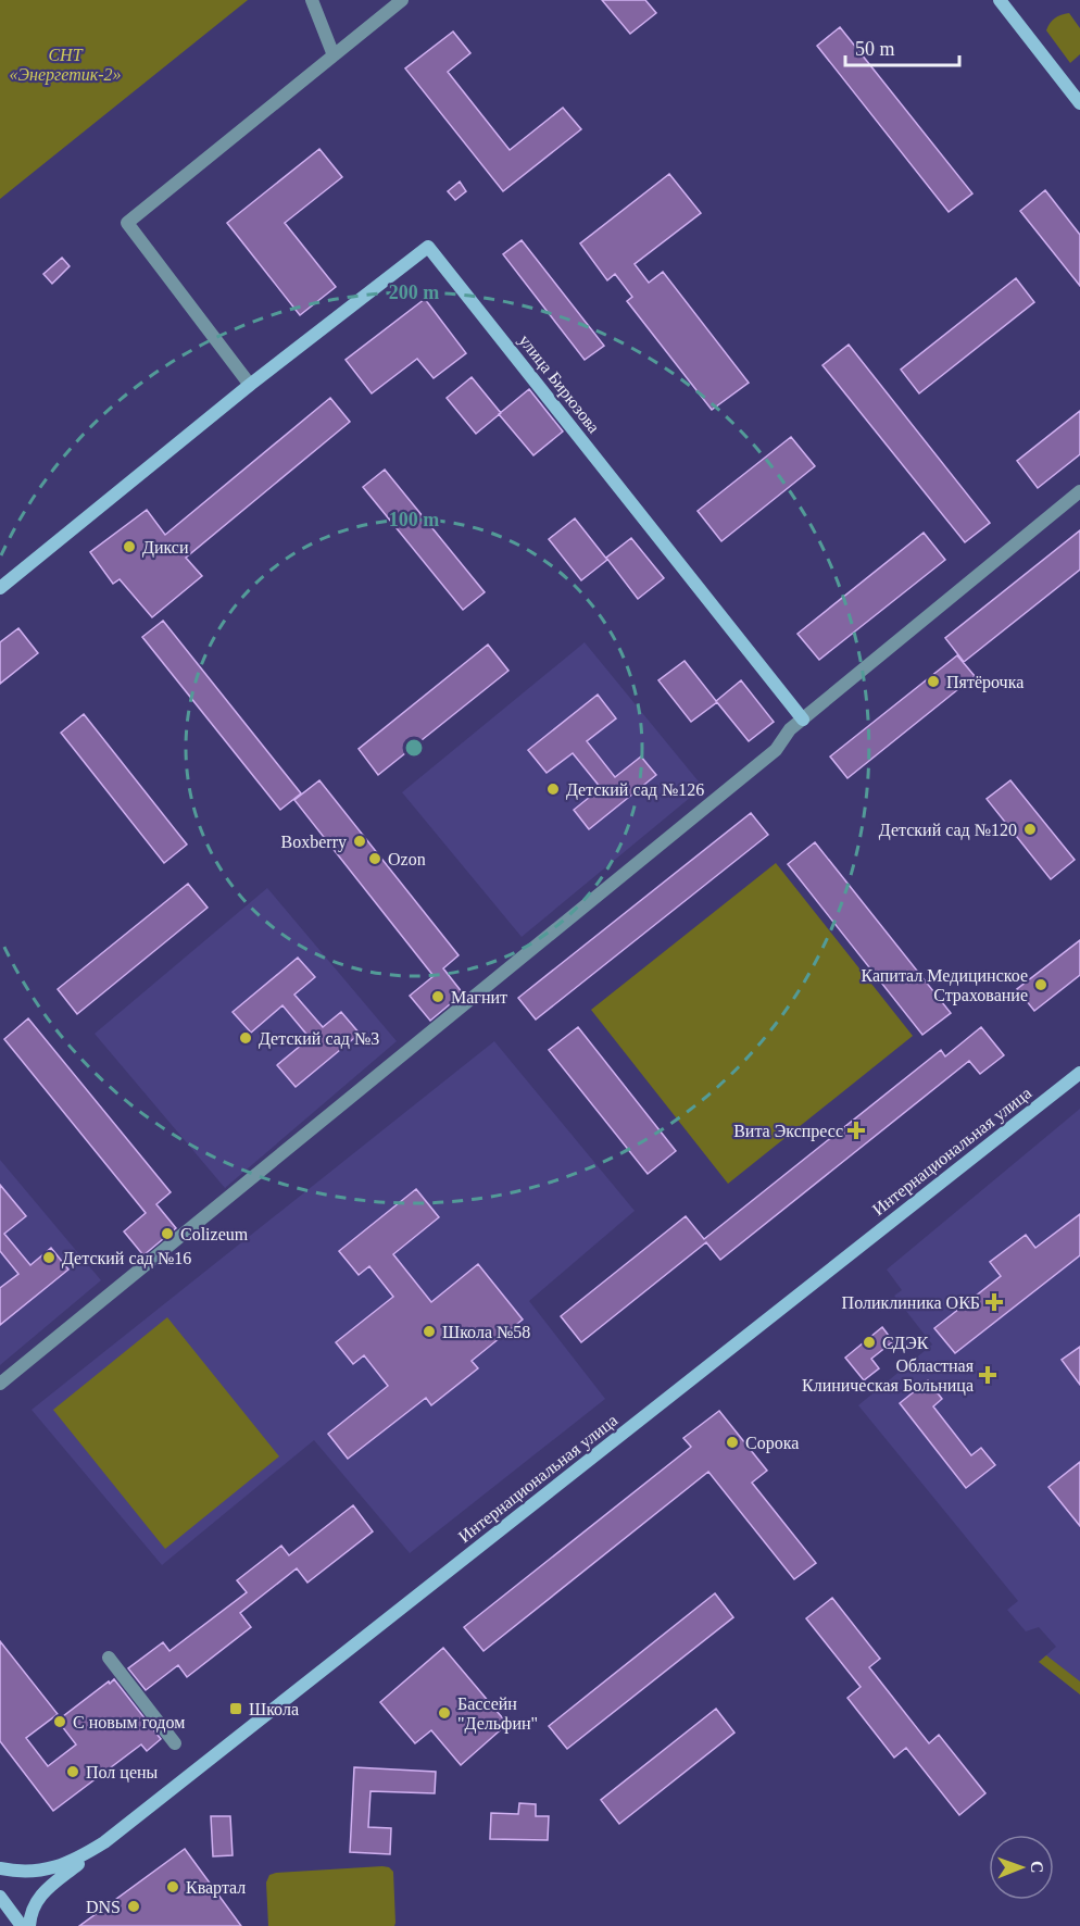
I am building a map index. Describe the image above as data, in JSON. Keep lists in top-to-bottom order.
{
  "streets": {
    "street": ["улица Бирюзова", "Интернациональная улица"]
  },
  "parks": ["СНТ «Энергетик-2»"],
  "places": {
    "other": [
      "Дикси",
      "Пятёрочка",
      "Детский сад №126",
      "Детский сад №120",
      "Boxberry",
      "Ozon",
      "Капитал Медицинское Страхование",
      "Магнит",
      "Детский сад №3",
      "Colizeum",
      "Детский сад №16",
      "Школа №58",
      "СДЭК",
      "Сорока",
      "Бассейн \"Дельфин\"",
      "С новым годом",
      "Пол цены",
      "Квартал",
      "DNS"
    ],
    "health": ["Вита Экспресс", "Поликлиника ОКБ", "Областная Клиническая Больница"],
    "transit": ["Школа"]
  },
  "scale_bar": "50 m",
  "north": "right",
  "rings": ["200 m", "100 m"]
}
